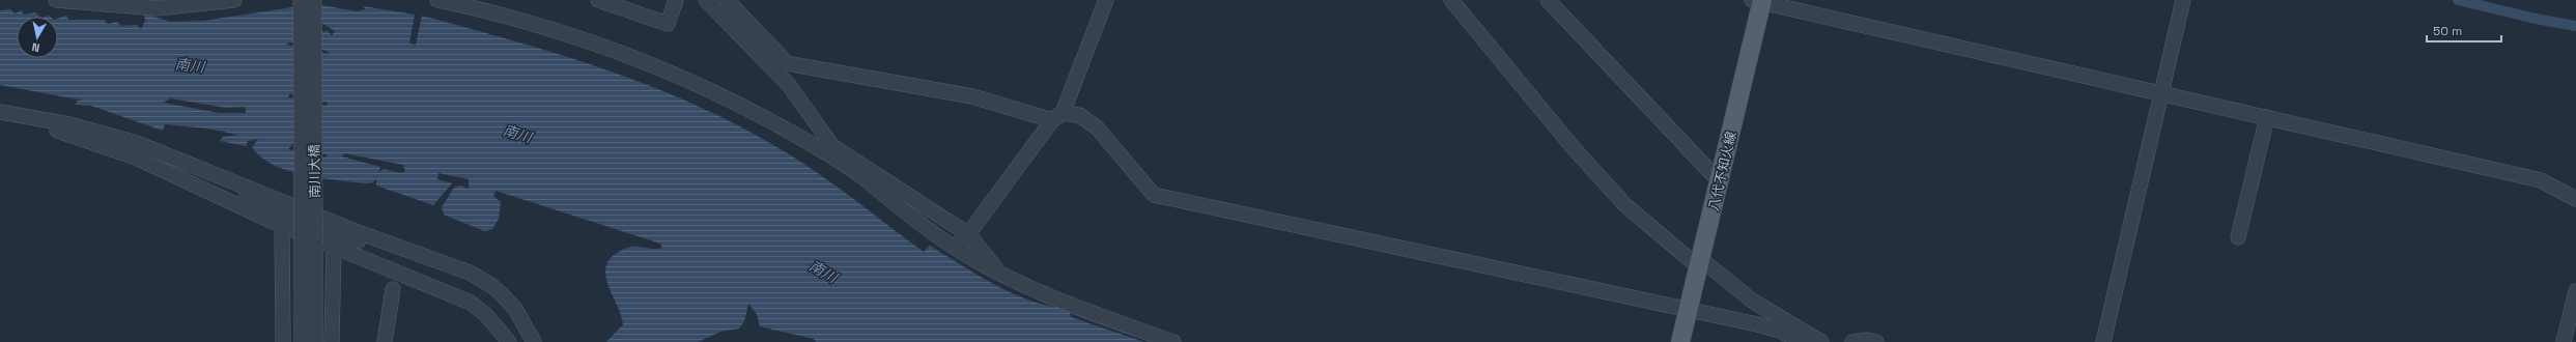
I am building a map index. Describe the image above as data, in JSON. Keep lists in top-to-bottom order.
{
  "streets": {
    "main road": ["八代不知火線"],
    "street": ["南川大橋"]
  },
  "water": ["南川"],
  "scale_bar": "50 m",
  "north": "bottom"
}
